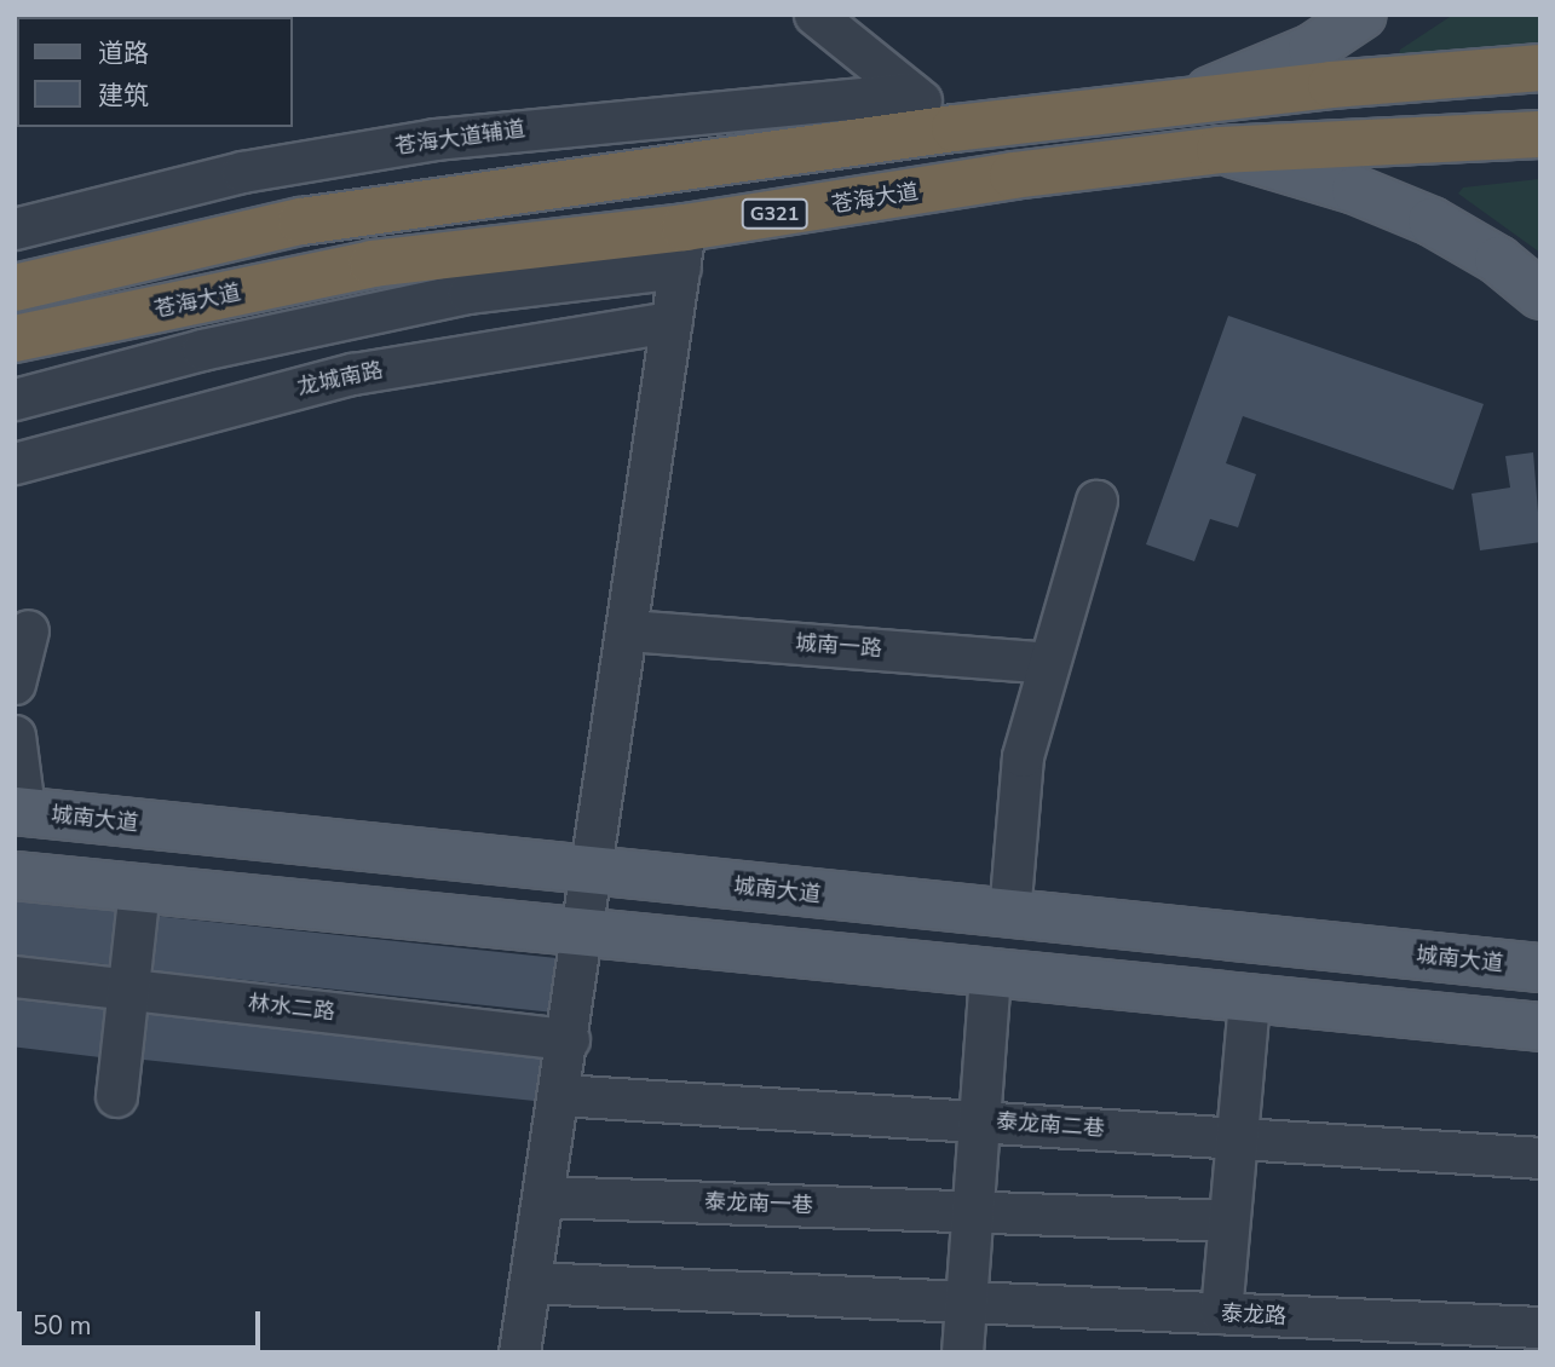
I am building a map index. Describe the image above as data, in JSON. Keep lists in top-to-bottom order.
{
  "streets": {
    "highway": ["苍海大道", "G321"],
    "main road": ["城南大道"],
    "street": [
      "苍海大道辅道",
      "龙城南路",
      "城南一路",
      "林水二路",
      "泰龙南二巷",
      "泰龙南一巷",
      "泰龙路"
    ]
  },
  "legend": ["道路", "建筑"],
  "scale_bar": "50 m"
}
